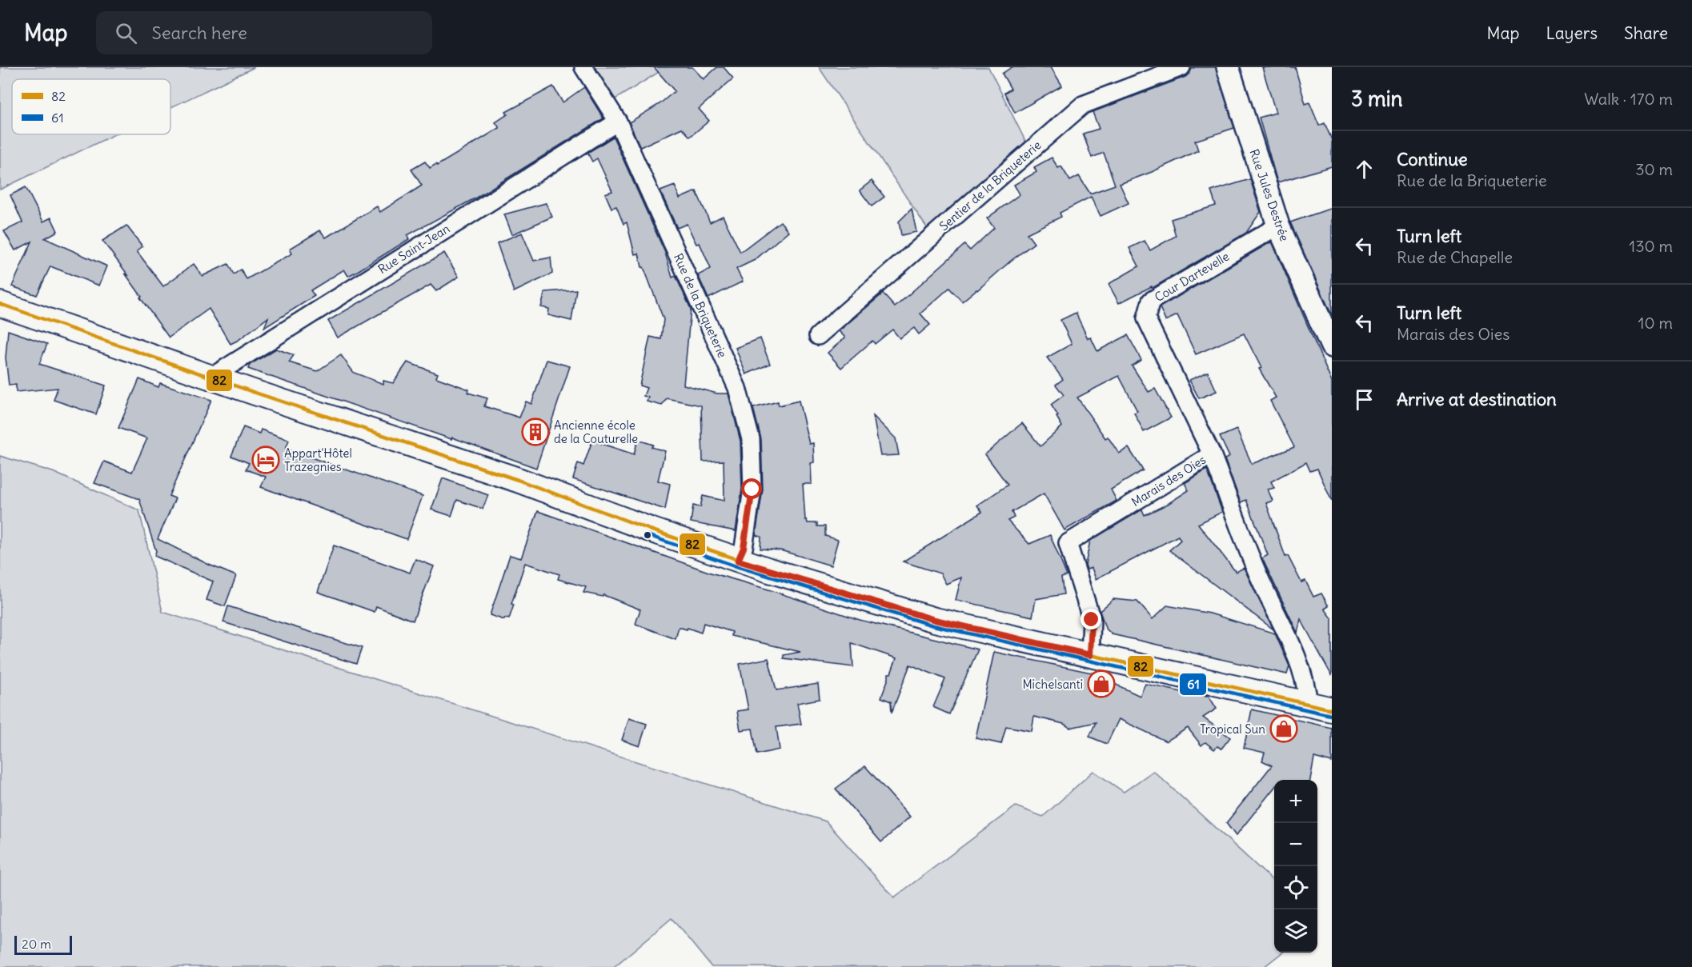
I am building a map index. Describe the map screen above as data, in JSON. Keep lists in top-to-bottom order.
{
  "streets": {
    "street": [
      "Sentier de la Briqueterie",
      "Rue Jules Destrée",
      "Rue Saint-Jean",
      "Cour Dartevelle",
      "Rue de la Briqueterie",
      "Marais des Oies"
    ]
  },
  "crossings": [
    ["Rue Jules Destrée", "Cour Dartevelle"],
    ["Rue Saint-Jean", "Rue de la Briqueterie"],
    ["Cour Dartevelle", "Marais des Oies"]
  ],
  "places": {
    "building": ["Ancienne école de la Couturelle"],
    "hotel": ["Appart'Hôtel Trazegnies"],
    "shop": ["Michelsanti", "Tropical Sun"]
  },
  "lines": ["transit line 82", "transit line 61"],
  "legend": ["82", "61"],
  "scale_bar": "20 m",
  "page": {
    "header": "Map",
    "search": "Search here",
    "nav": ["Map", "Layers", "Share"],
    "heading": ["3 min", "Walk · 170 m"],
    "list": [
      ["Continue", "Rue de la Briqueterie", "30 m"],
      ["Turn left", "Rue de Chapelle", "130 m"],
      ["Turn left", "Marais des Oies", "10 m"],
      "Arrive at destination"
    ],
    "map_buttons": ["+", "−"],
    "scale": "20 m"
  }
}
